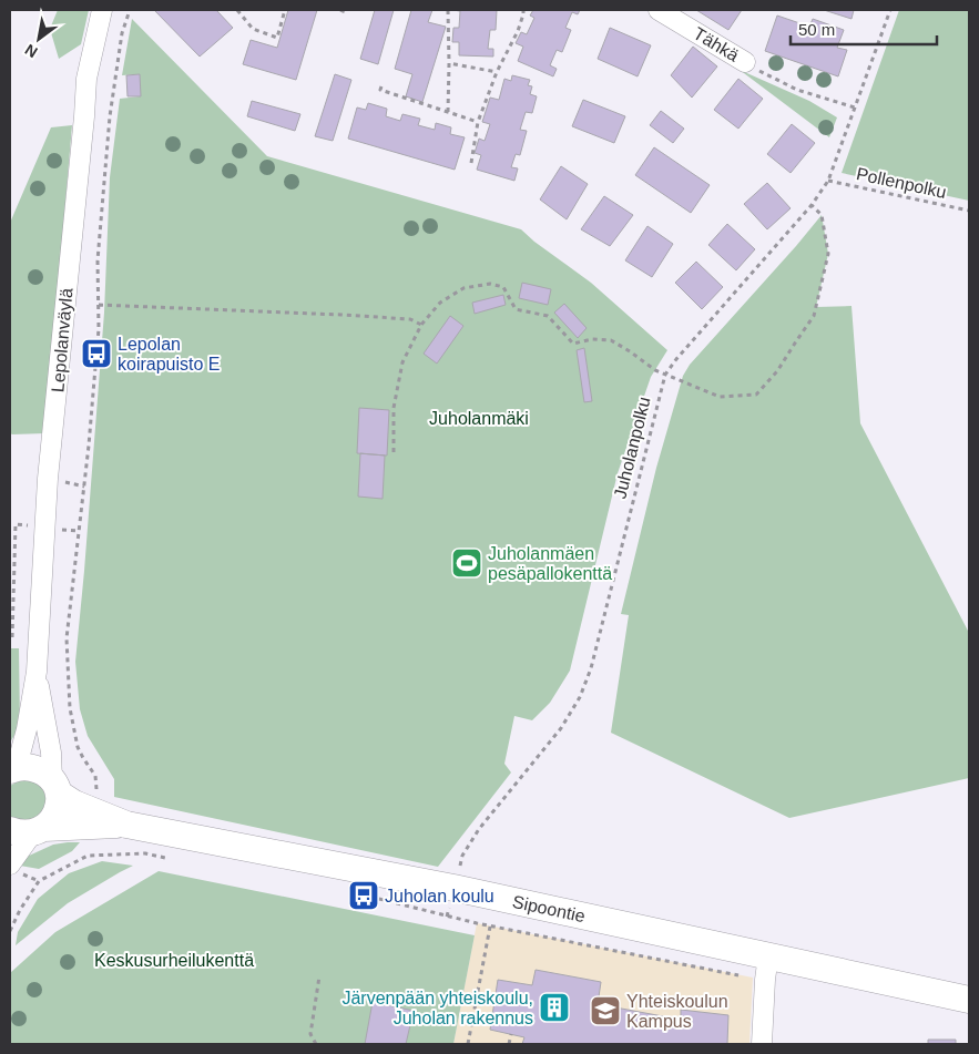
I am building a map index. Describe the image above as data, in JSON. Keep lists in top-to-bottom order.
{
  "streets": {
    "street": ["Tähkä", "Lepolanväylä", "Sipoontie"],
    "path": ["Pollenpolku", "Juholanpolku"]
  },
  "crossings": [
    ["Pollenpolku", "Juholanpolku"],
    ["Lepolanväylä", "Sipoontie"],
    ["Juholanpolku", "Sipoontie"]
  ],
  "parks": ["Juholanmäki", "Keskusurheilukenttä"],
  "places": {
    "bus stop": ["Lepolan koirapuisto E", "Juholan koulu"],
    "sports": ["Juholanmäen pesäpallokenttä"],
    "building": ["Järvenpään yhteiskoulu, Juholan rakennus"],
    "school or university": ["Yhteiskoulun Kampus"]
  },
  "scale_bar": "50 m",
  "north": "bottom left"
}
